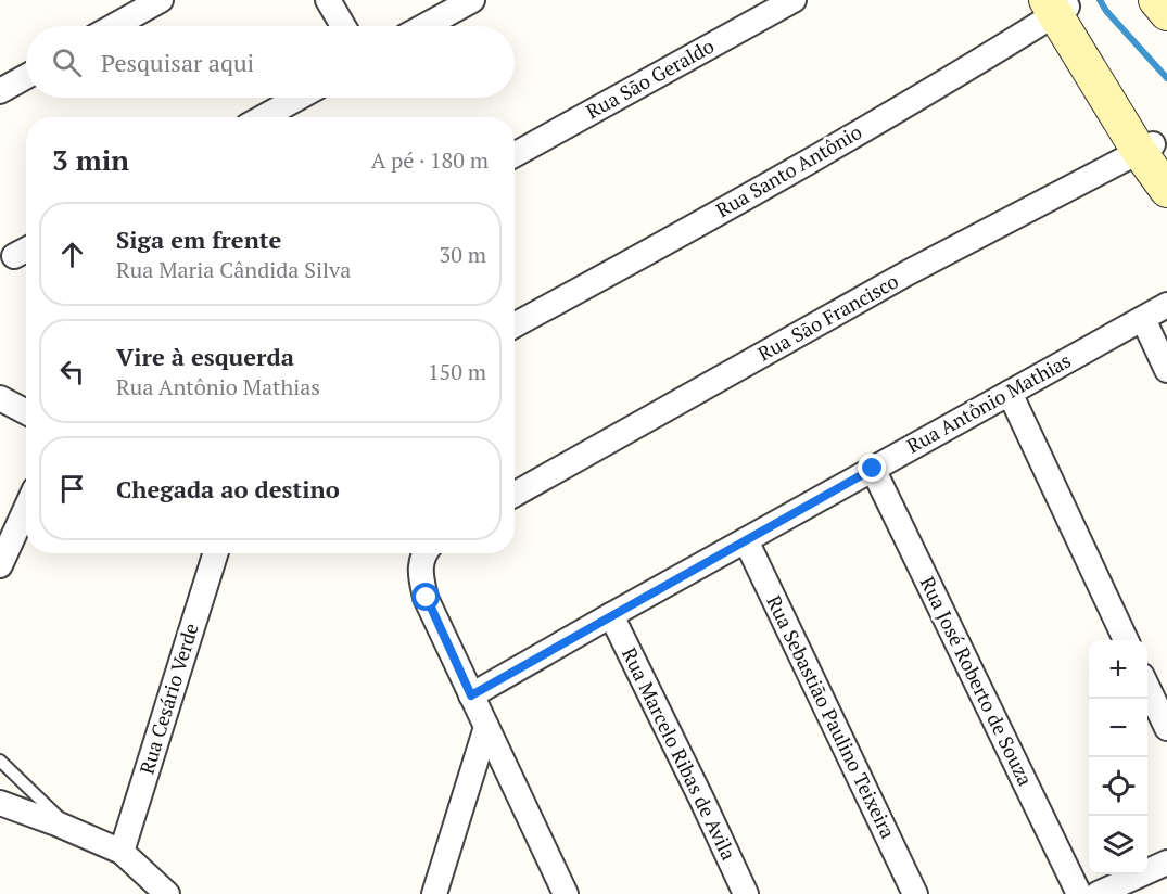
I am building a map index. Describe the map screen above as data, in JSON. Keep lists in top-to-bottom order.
{
  "streets": {
    "street": [
      "Rua São Geraldo",
      "Rua Santo Antônio",
      "Rua São Francisco",
      "Rua Antônio Mathias",
      "Rua José Roberto de Souza",
      "Rua Cesário Verde",
      "Rua Sebastião Paulino Teixeira",
      "Rua Marcelo Ribas de Avila"
    ]
  },
  "crossings": [
    ["Rua Antônio Mathias", "Rua José Roberto de Souza"],
    ["Rua Antônio Mathias", "Rua Sebastião Paulino Teixeira"],
    ["Rua Antônio Mathias", "Rua Marcelo Ribas de Avila"]
  ],
  "page": {
    "search": "Pesquisar aqui",
    "heading": ["3 min", "A pé · 180 m"],
    "list": [
      ["Siga em frente", "Rua Maria Cândida Silva", "30 m"],
      ["Vire à esquerda", "Rua Antônio Mathias", "150 m"],
      "Chegada ao destino"
    ],
    "map_buttons": ["+", "−"]
  }
}
